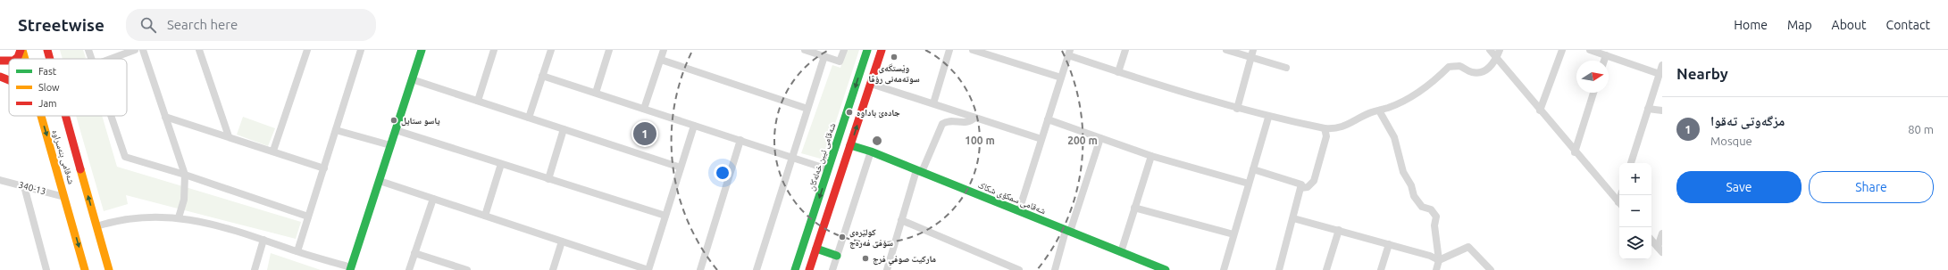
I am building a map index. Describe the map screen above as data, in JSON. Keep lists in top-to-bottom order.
{
  "streets": {
    "main road": ["شەقامی بنەسراوە", "شەقامی ئیبن خەلەکان", "شەقامی سمکۆی شکاک"],
    "street": ["340-13"]
  },
  "crossings": [
    ["شەقامی بنەسراوە", "340-13"]
  ],
  "places": [
    "وێستگەی سوتەمەنی رۆڤا",
    "جادەێ باداوە",
    "ياسو ستايل",
    "کولێرەی سۆفی فەرەج",
    "ماركيت صوفي فرج"
  ],
  "legend": ["Fast", "Slow", "Jam"],
  "north": "right",
  "page": {
    "header": "Streetwise",
    "search": "Search here",
    "nav": [
      "Home",
      "Map",
      "About",
      "Contact"
    ],
    "heading": "Nearby",
    "list": [
      {
        "mark": "1",
        "name": "مزگەوتی تەقوا",
        "note": "Mosque",
        "value": "80 m"
      }
    ],
    "pins": "1",
    "buttons": ["Save", "Share"],
    "map_buttons": ["+", "−"]
  },
  "rings": ["100 m", "200 m"]
}
